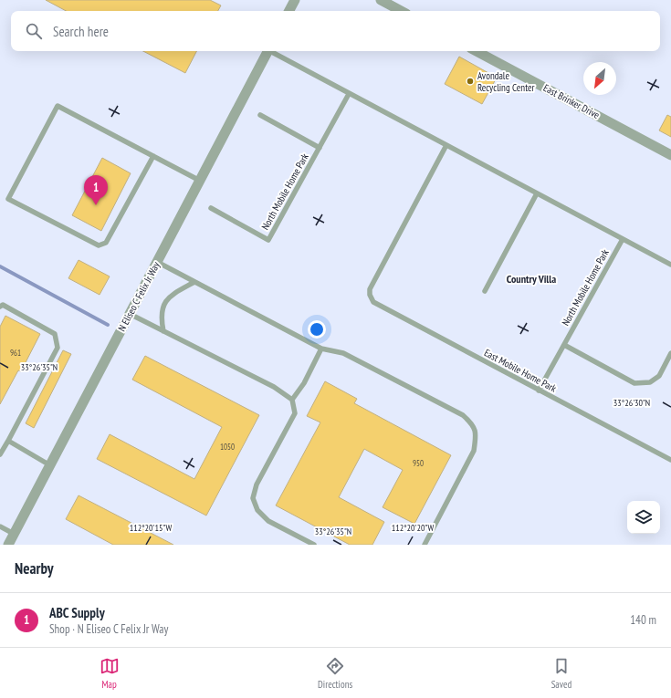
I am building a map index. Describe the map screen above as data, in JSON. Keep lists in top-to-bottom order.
{
  "streets": {
    "street": ["East Brinker Drive", "N Eliseo C Felix Jr Way"],
    "lane": ["North Mobile Home Park", "East Mobile Home Park"]
  },
  "crossings": [
    ["North Mobile Home Park", "East Mobile Home Park"]
  ],
  "districts": ["Country Villa"],
  "places": ["Avondale Recycling Center"],
  "house_numbers": ["961", "1050", "950"],
  "north": "bottom left",
  "page": {
    "search": "Search here",
    "pins": "1",
    "heading": "Nearby",
    "list": [
      {
        "mark": "1",
        "name": "ABC Supply",
        "note": "Shop · N Eliseo C Felix Jr Way",
        "value": "140 m"
      }
    ],
    "nav": ["Map", "Directions", "Saved"]
  },
  "coordinates": [
    "33°26'35\"N",
    "33°26'30\"N",
    "112°20'15\"W",
    "112°20'20\"W"
  ]
}
